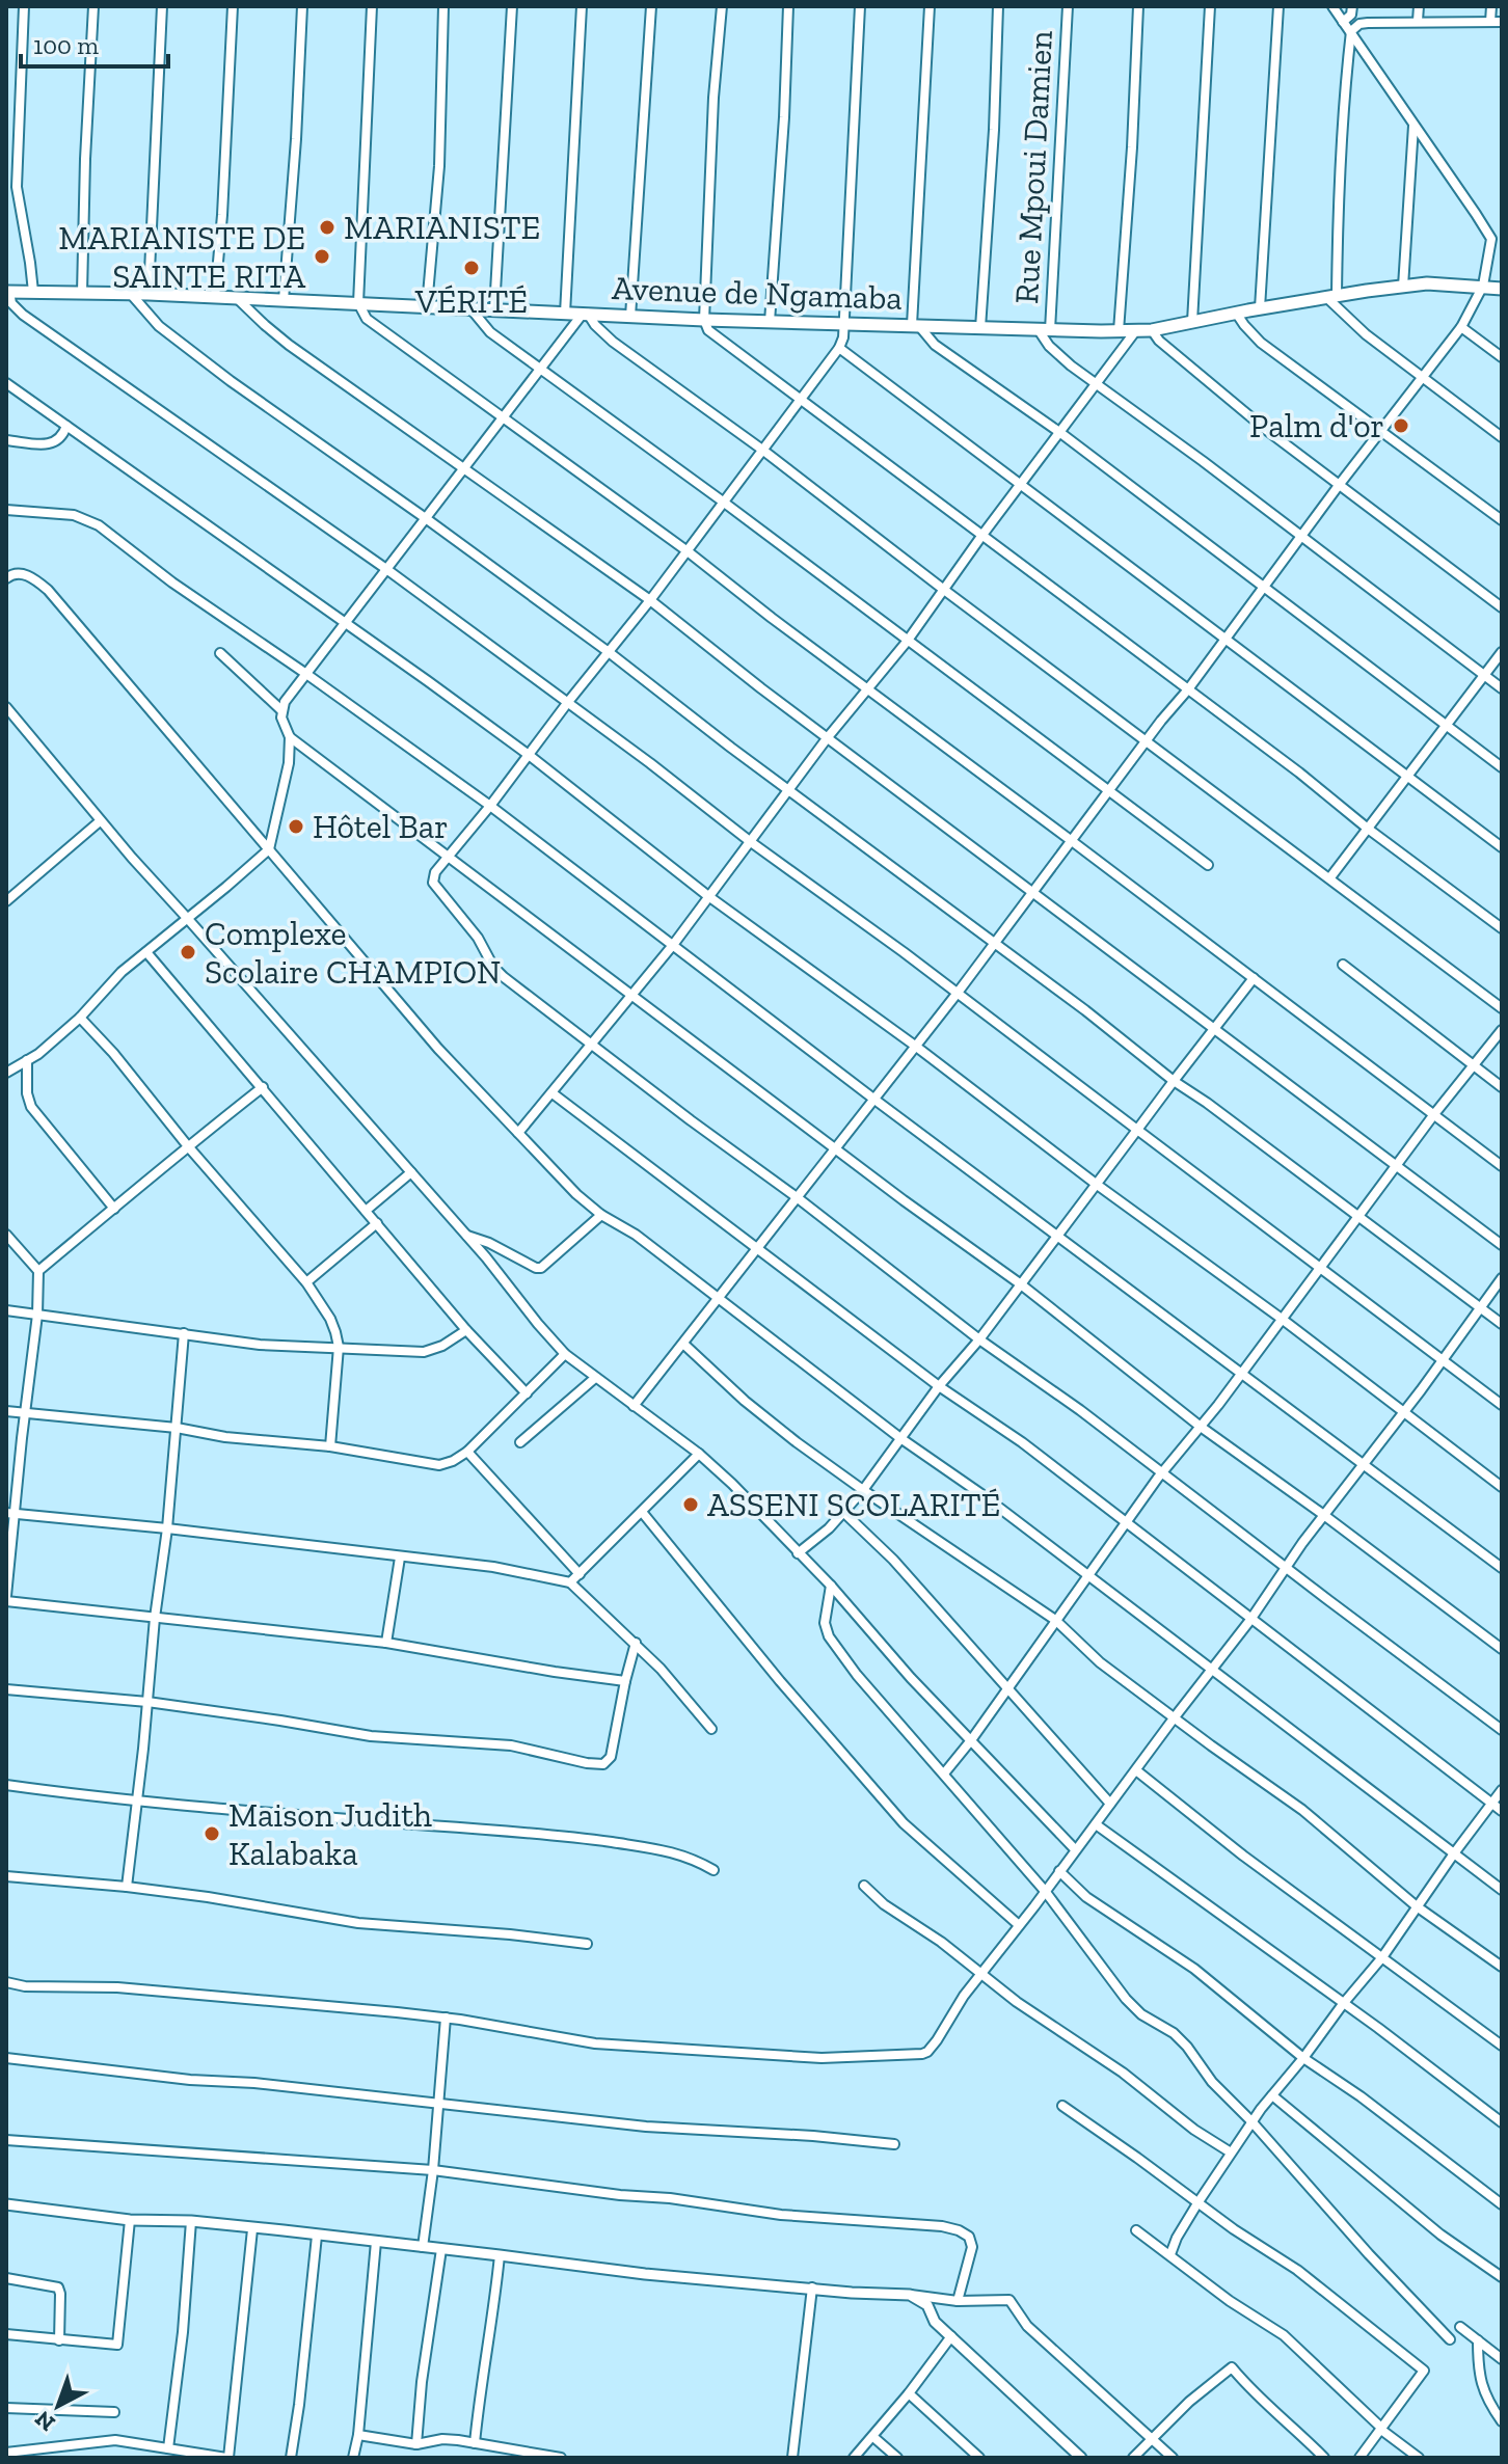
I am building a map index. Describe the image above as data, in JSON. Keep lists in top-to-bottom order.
{
  "streets": {
    "main road": ["Avenue de Ngamaba"],
    "street": ["Rue Mpoui Damien"]
  },
  "crossings": [
    ["Rue Mpoui Damien", "Avenue de Ngamaba"]
  ],
  "places": [
    "MARIANISTE",
    "MARIANISTE DE SAINTE RITA",
    "VÉRITÉ",
    "Palm d'or",
    "Hôtel Bar",
    "Complexe Scolaire CHAMPION",
    "ASSENI SCOLARITÉ",
    "Maison Judith Kalabaka"
  ],
  "scale_bar": "100 m",
  "north": "bottom left"
}
